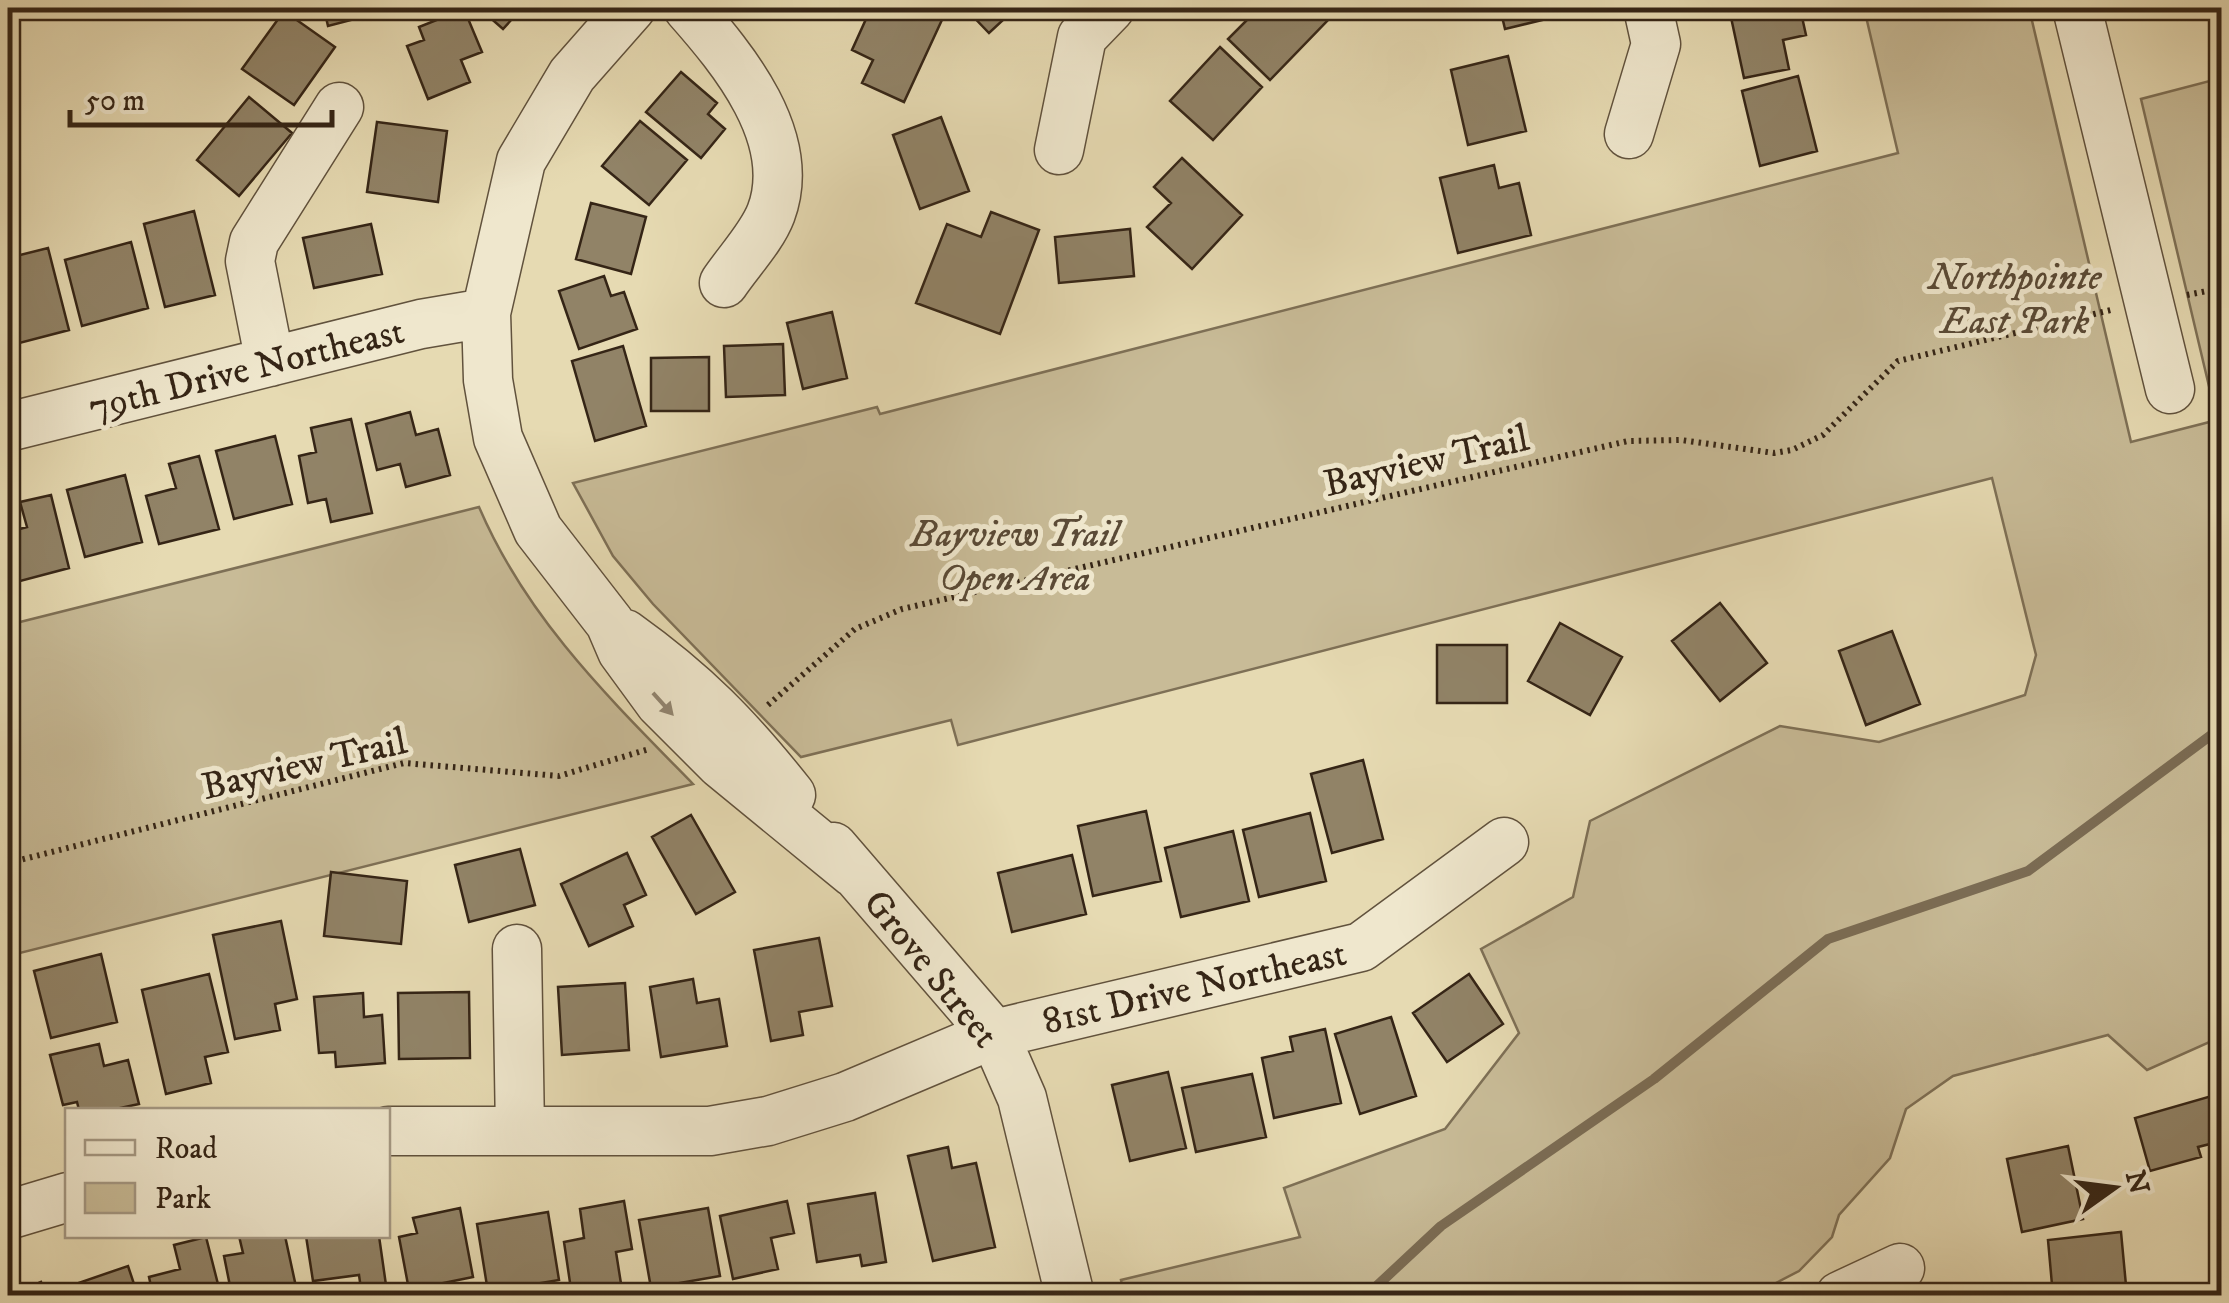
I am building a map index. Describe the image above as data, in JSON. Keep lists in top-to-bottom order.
{
  "streets": {
    "street": ["79th Drive Northeast", "Grove Street", "81st Drive Northeast"],
    "path": ["Bayview Trail"]
  },
  "crossings": [
    ["79th Drive Northeast", "Grove Street"],
    ["Grove Street", "81st Drive Northeast"]
  ],
  "parks": ["Northpointe East Park", "Bayview Trail Open Area"],
  "legend": ["Road", "Park"],
  "scale_bar": "50 m",
  "north": "right"
}
